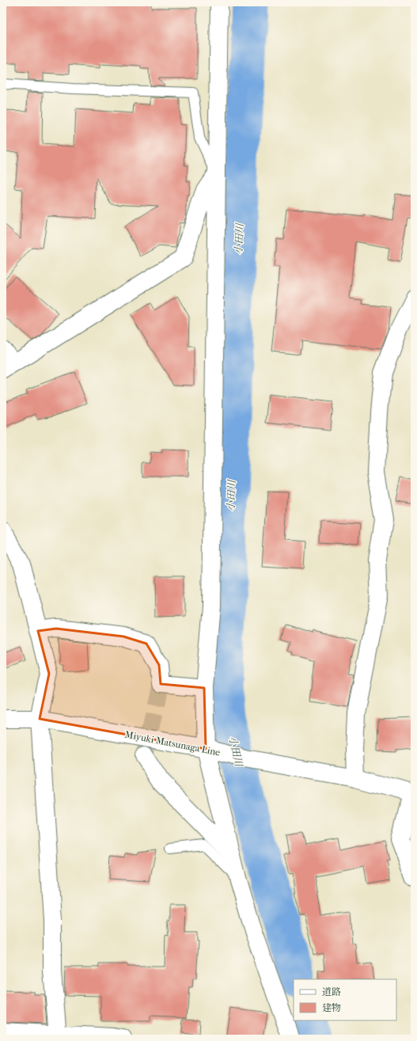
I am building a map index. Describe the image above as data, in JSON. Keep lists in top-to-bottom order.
{
  "streets": {
    "street": ["Miyuki Matsunaga Line"]
  },
  "water": ["小田川"],
  "legend": ["道路", "建物"]
}
